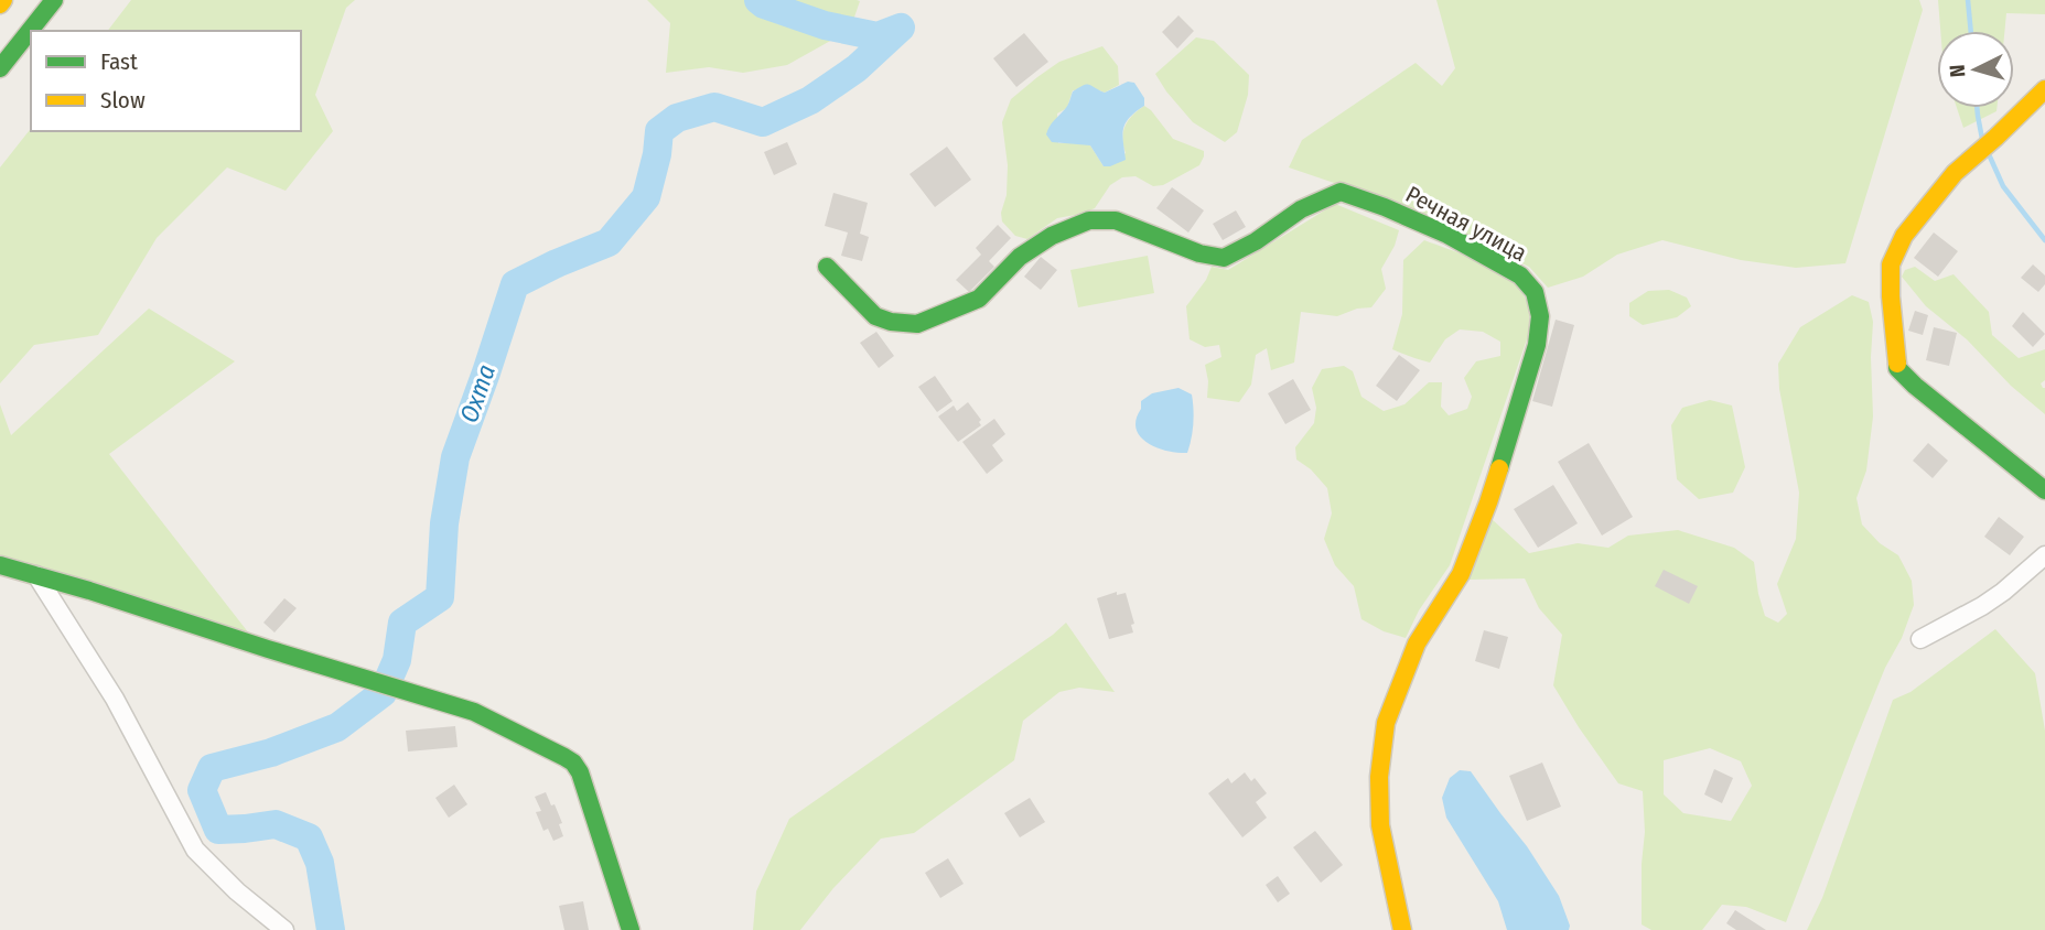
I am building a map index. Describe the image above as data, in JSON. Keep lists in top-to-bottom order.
{
  "streets": {
    "main road": ["Речная улица"]
  },
  "water": ["Охта"],
  "legend": ["Fast", "Slow"],
  "north": "left"
}
